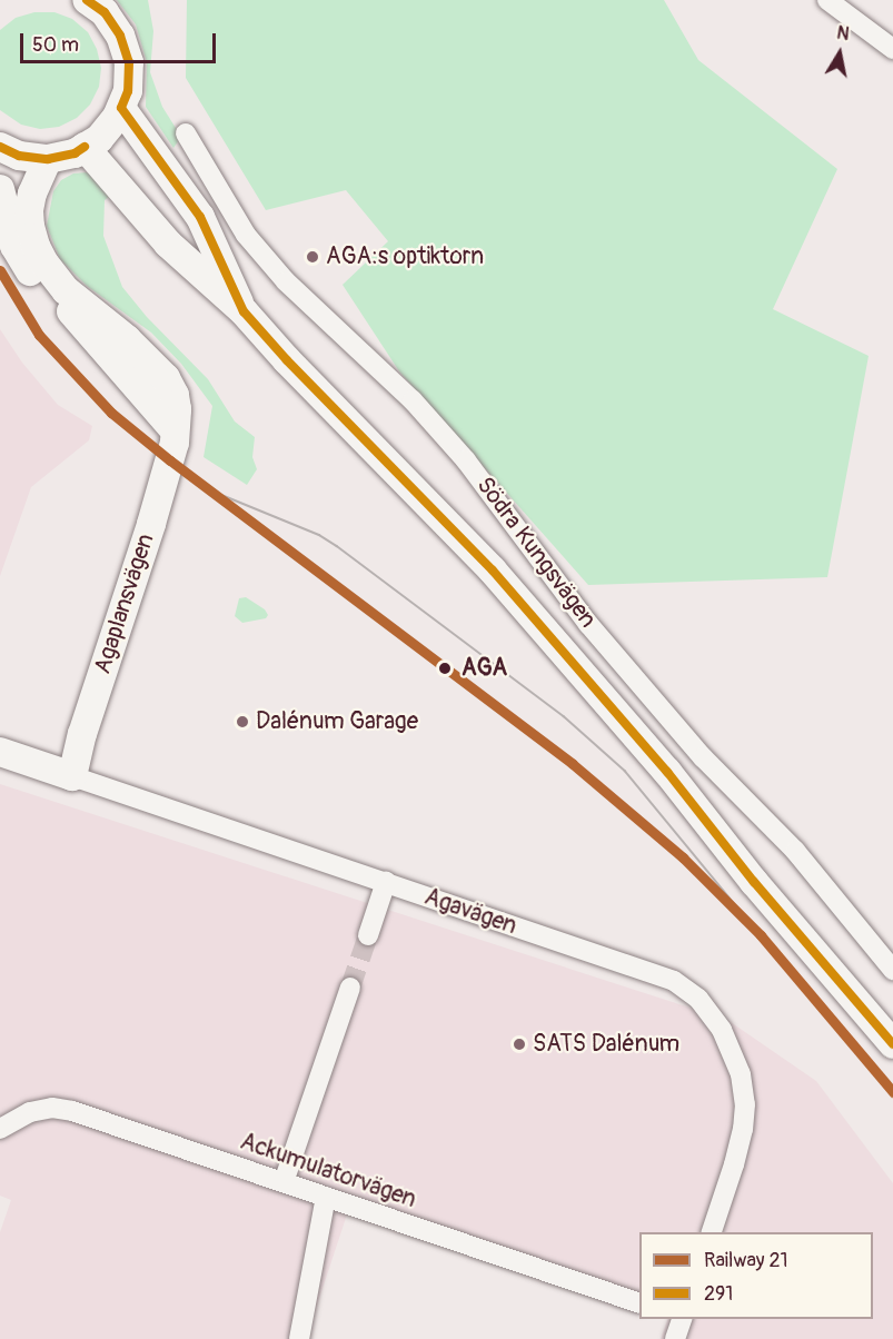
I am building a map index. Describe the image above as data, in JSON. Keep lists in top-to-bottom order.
{
  "streets": {
    "main road": ["Södra Kungsvägen", "Agaplansvägen", "Agavägen"],
    "street": ["Ackumulatorvägen"]
  },
  "crossings": [
    ["Agaplansvägen", "Agavägen"]
  ],
  "places": [
    "AGA:s optiktorn",
    "AGA",
    "Dalénum Garage",
    "SATS Dalénum"
  ],
  "lines": ["transit line 291", "rail line 21"],
  "legend": ["Railway 21", "291"],
  "scale_bar": "50 m",
  "north": "top"
}
